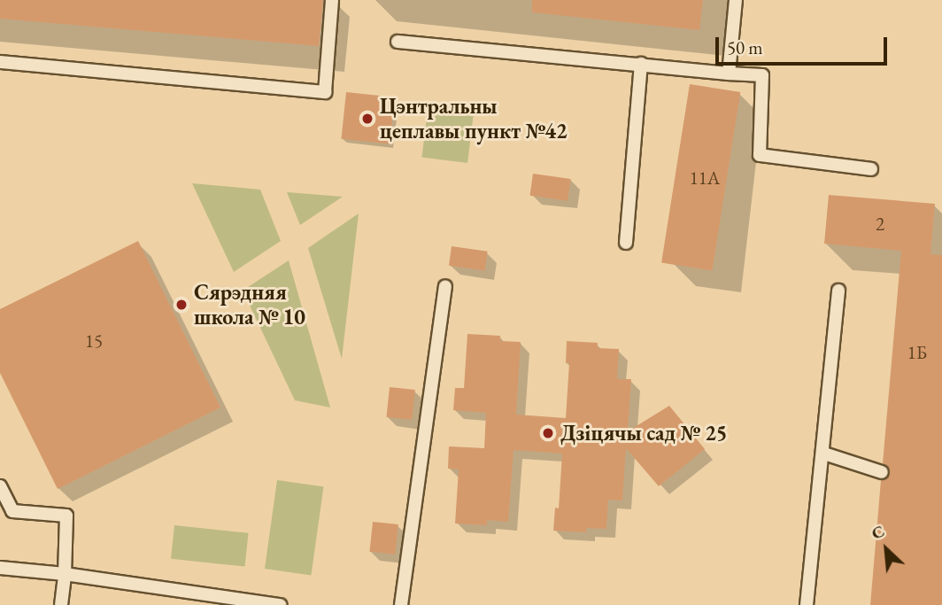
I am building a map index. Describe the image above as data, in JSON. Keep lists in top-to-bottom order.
{
  "places": ["Цэнтральны цеплавы пункт №42", "Сярэдняя школа № 10", "Дзіцячы сад № 25"],
  "house_numbers": [
    "11А",
    "2",
    "15",
    "1Б"
  ],
  "scale_bar": "50 m",
  "north": "top left"
}
